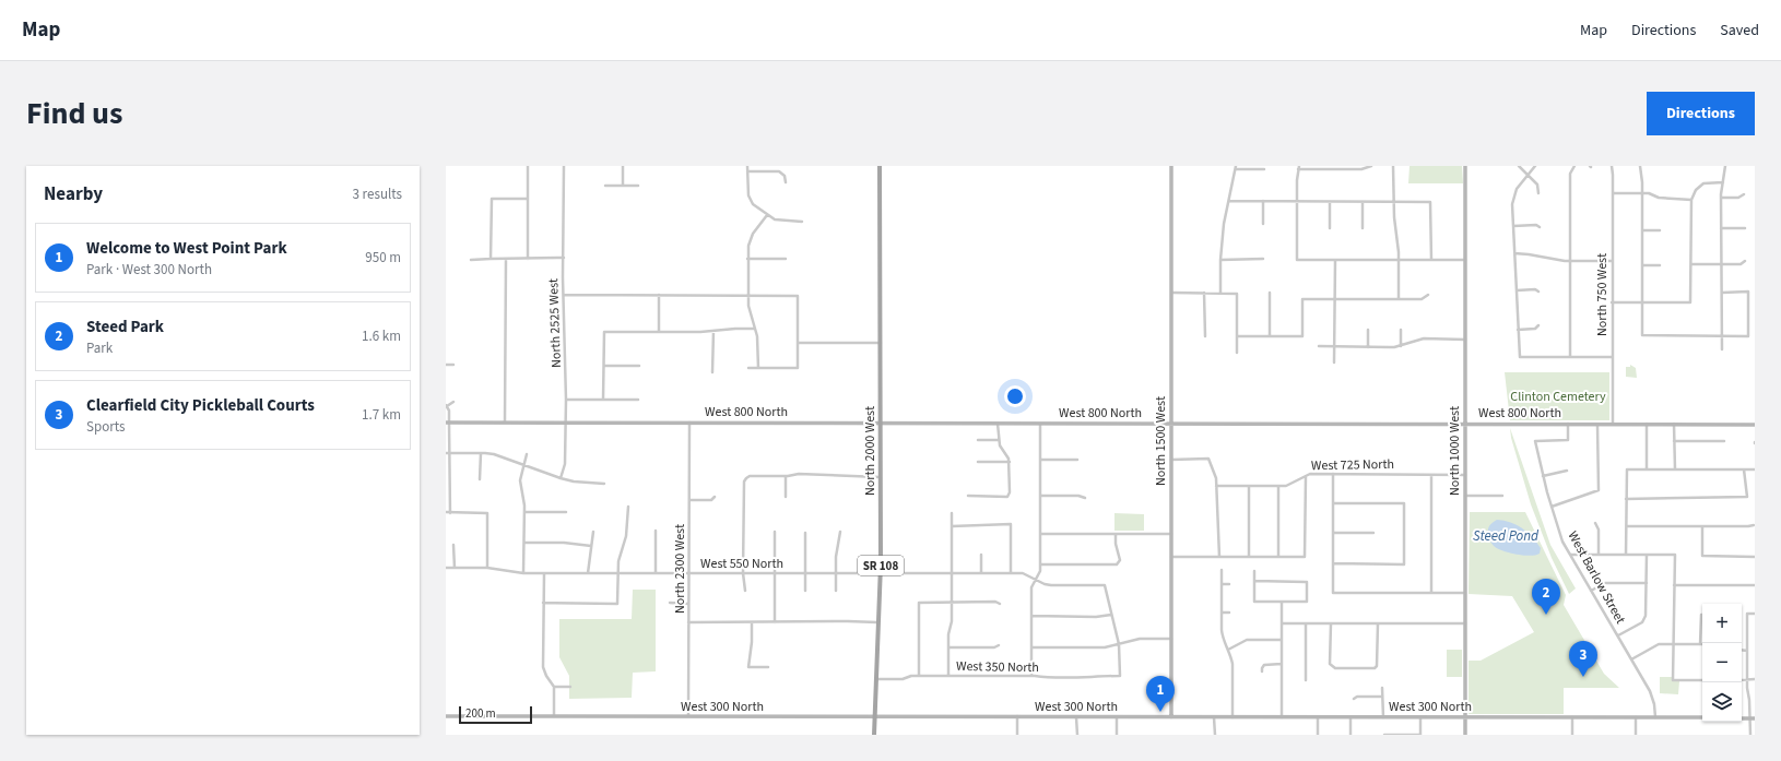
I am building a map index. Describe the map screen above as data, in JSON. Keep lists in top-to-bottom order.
{
  "streets": {
    "main road": ["North 2000 West", "SR 108"],
    "street": [
      "North 750 West",
      "North 2525 West",
      "West 800 North",
      "North 1500 West",
      "North 1000 West",
      "West 725 North",
      "West 550 North",
      "North 2300 West",
      "West Barlow Street",
      "West 350 North",
      "West 300 North"
    ]
  },
  "crossings": [
    ["North 750 West", "West 800 North"],
    ["North 2525 West", "West 800 North"],
    ["West 800 North", "North 1500 West"],
    ["West 800 North", "North 2000 West"],
    ["West 800 North", "North 1000 West"],
    ["West 800 North", "North 2300 West"],
    ["West 800 North", "West Barlow Street"],
    ["North 1500 West", "West 300 North"],
    ["North 2000 West", "West 550 North"],
    ["North 2000 West", "West 350 North"],
    ["North 2000 West", "West 300 North"],
    ["North 1000 West", "West 725 North"],
    ["North 1000 West", "West 300 North"],
    ["West 550 North", "North 2300 West"],
    ["North 2300 West", "West 300 North"],
    ["West Barlow Street", "West 300 North"]
  ],
  "water": ["Steed Pond"],
  "parks": ["Clinton Cemetery"],
  "scale_bar": "200 m",
  "page": {
    "header": "Map",
    "nav": ["Map", "Directions", "Saved"],
    "title": "Find us",
    "buttons": "Directions",
    "heading": ["Nearby", "3 results"],
    "list": [
      {
        "mark": "1",
        "name": "Welcome to West Point Park",
        "note": "Park · West 300 North",
        "value": "950 m"
      },
      {
        "mark": "2",
        "name": "Steed Park",
        "note": "Park",
        "value": "1.6 km"
      },
      {
        "mark": "3",
        "name": "Clearfield City Pickleball Courts",
        "note": "Sports",
        "value": "1.7 km"
      }
    ],
    "pins": ["2", "3", "1"],
    "map_buttons": ["+", "−"],
    "scale": "200 m"
  }
}
